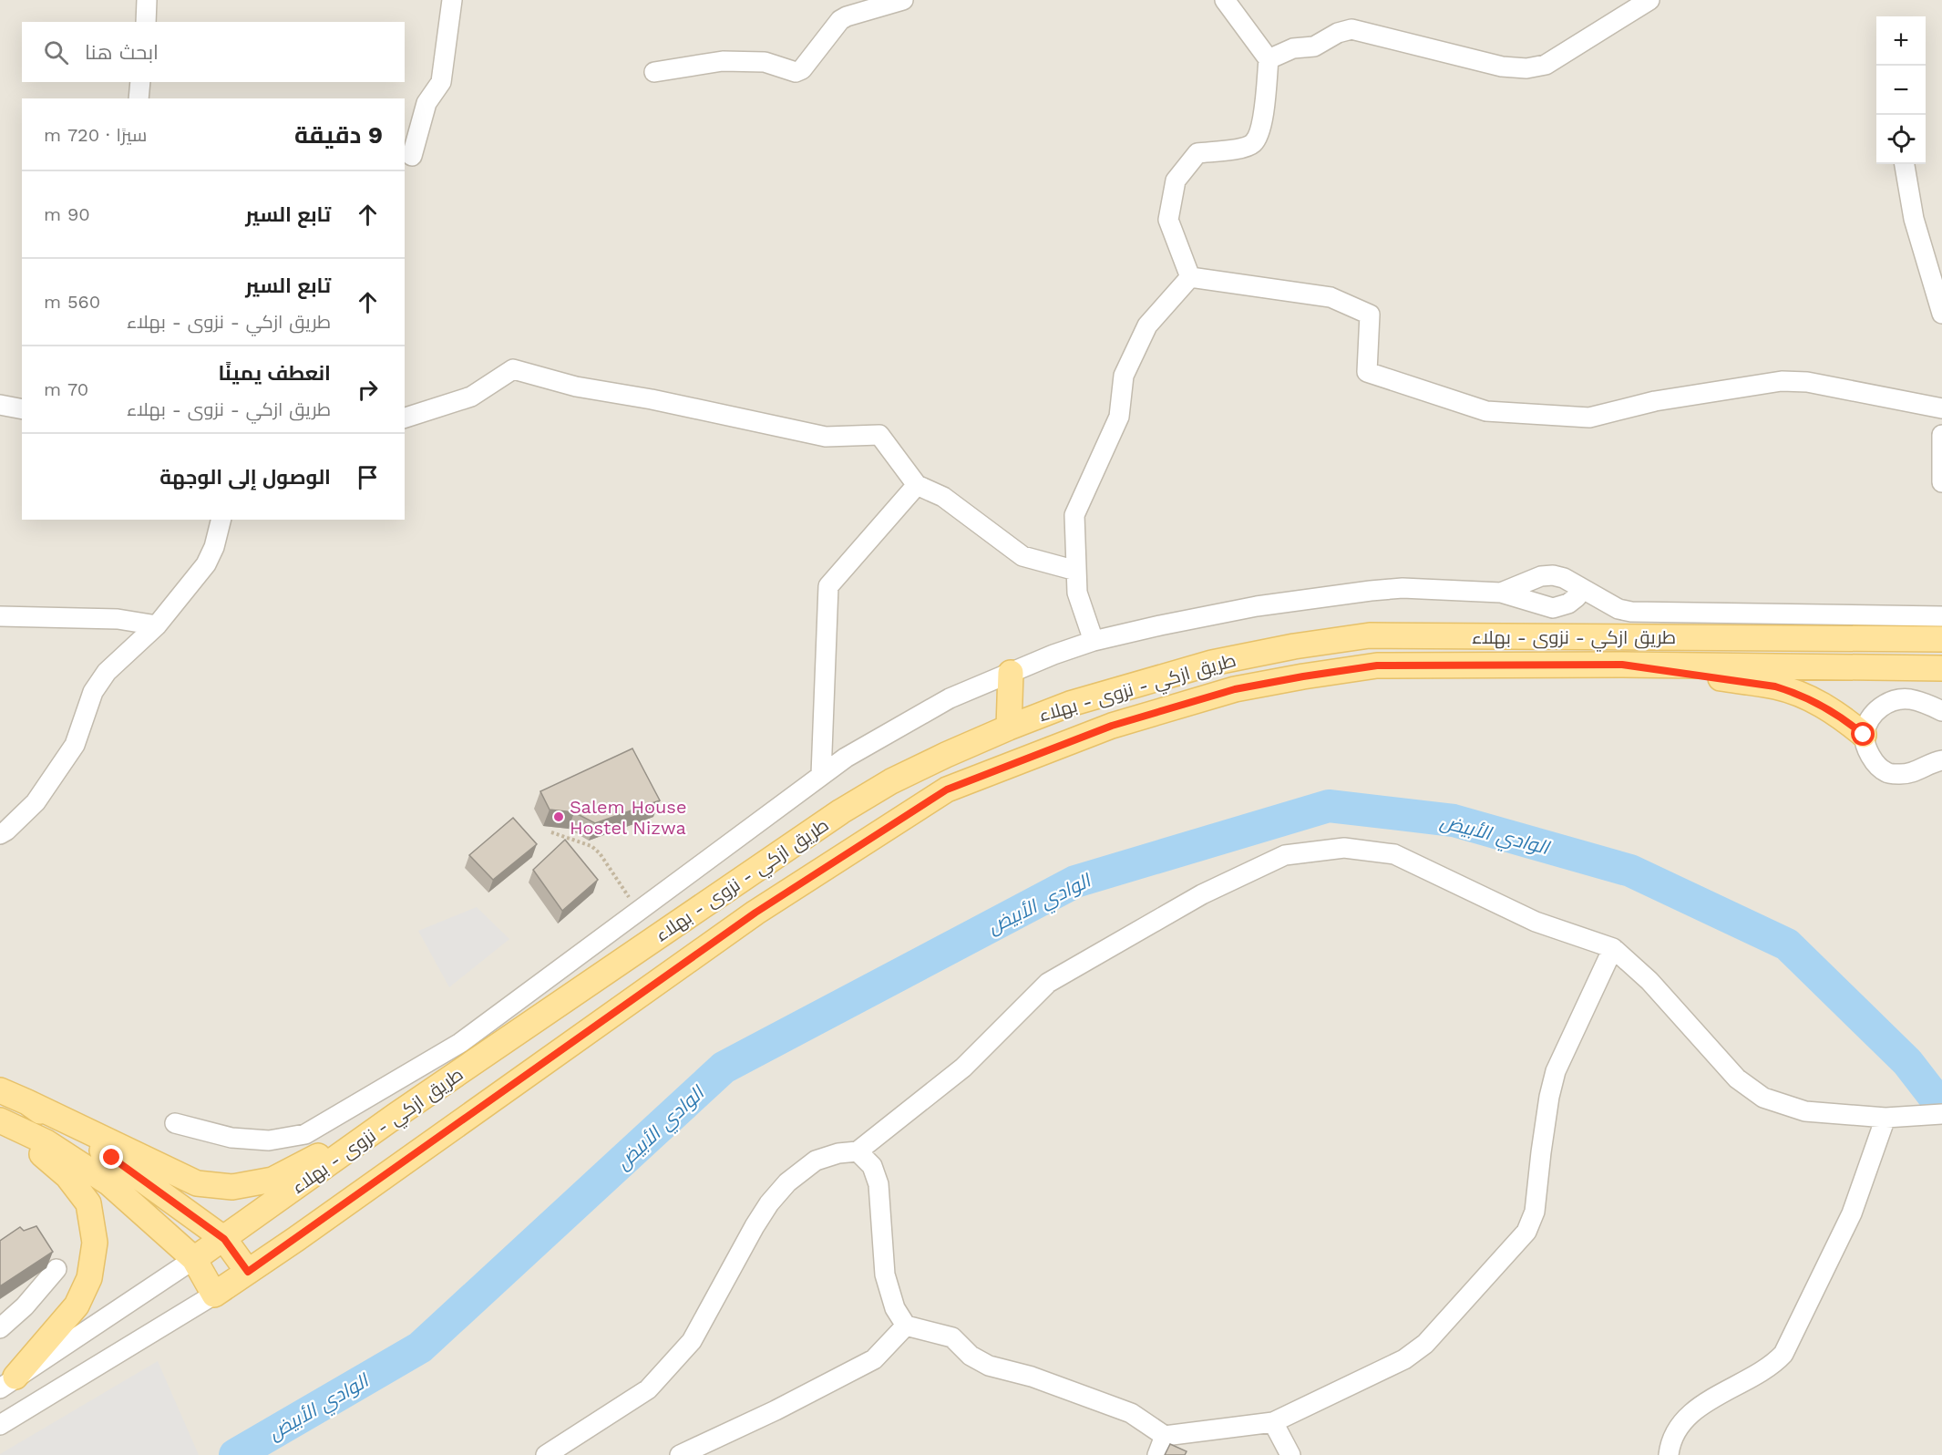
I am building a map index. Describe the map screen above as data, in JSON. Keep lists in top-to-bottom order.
{
  "streets": {
    "main road": ["طريق ازكي - نزوى - بهلاء"]
  },
  "water": ["الوادي الأبيض"],
  "places": ["Salem House Hostel Nizwa"],
  "page": {
    "map_buttons": ["+", "−"],
    "search": "ابحث هنا",
    "heading": ["9 دقيقة", "سيرًا · 720 m"],
    "list": [
      ["تابع السير", "90 m"],
      ["تابع السير", "طريق ازكي - نزوى - بهلاء", "560 m"],
      ["انعطف يمينًا", "طريق ازكي - نزوى - بهلاء", "70 m"],
      "الوصول إلى الوجهة"
    ]
  }
}
